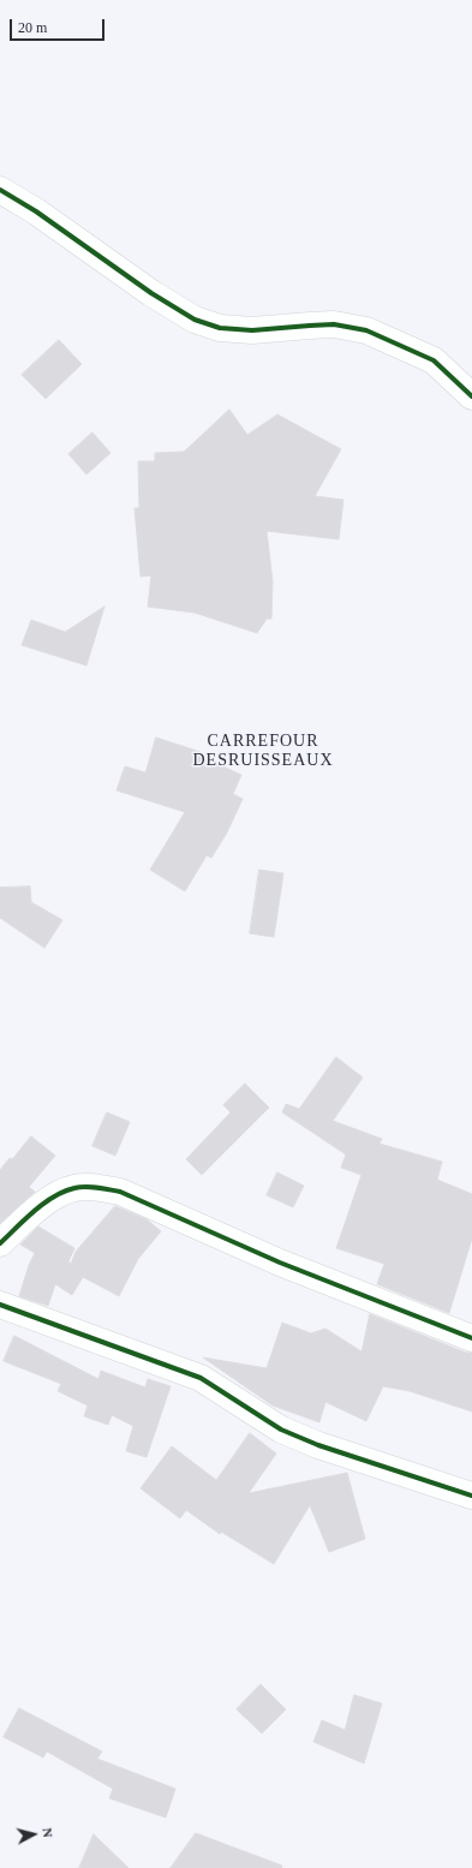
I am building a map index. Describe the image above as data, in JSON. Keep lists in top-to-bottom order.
{
  "districts": ["CARREFOUR DESRUISSEAUX"],
  "scale_bar": "20 m",
  "north": "right"
}
